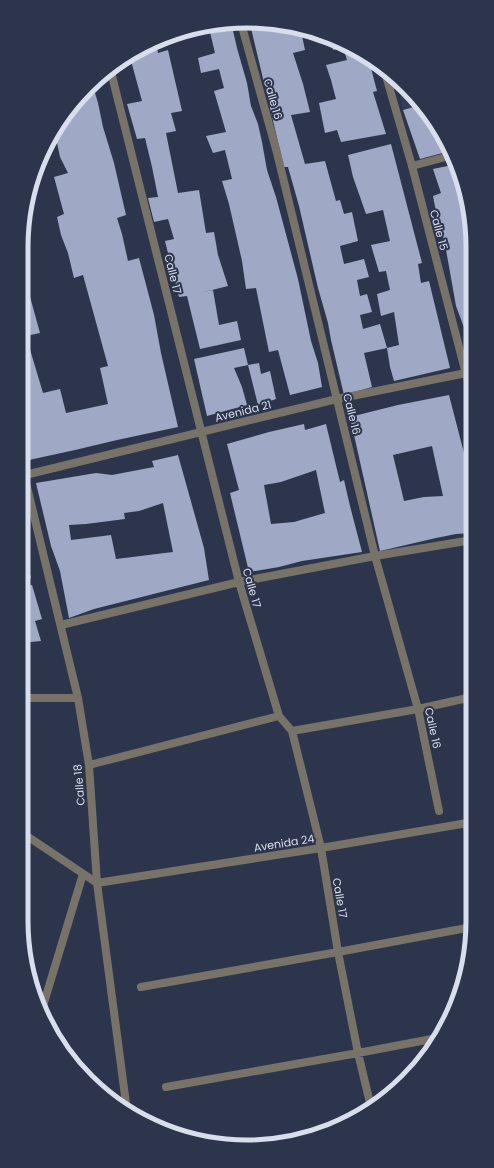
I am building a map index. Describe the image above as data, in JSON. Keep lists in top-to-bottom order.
{
  "streets": {
    "street": [
      "Calle 16",
      "Calle 15",
      "Calle 17",
      "Avenida 21",
      "Calle 18",
      "Avenida 24"
    ]
  },
  "crossings": [
    ["Calle 16", "Avenida 21"],
    ["Calle 17", "Avenida 21"],
    ["Calle 17", "Avenida 24"],
    ["Calle 18", "Avenida 24"]
  ]
}
